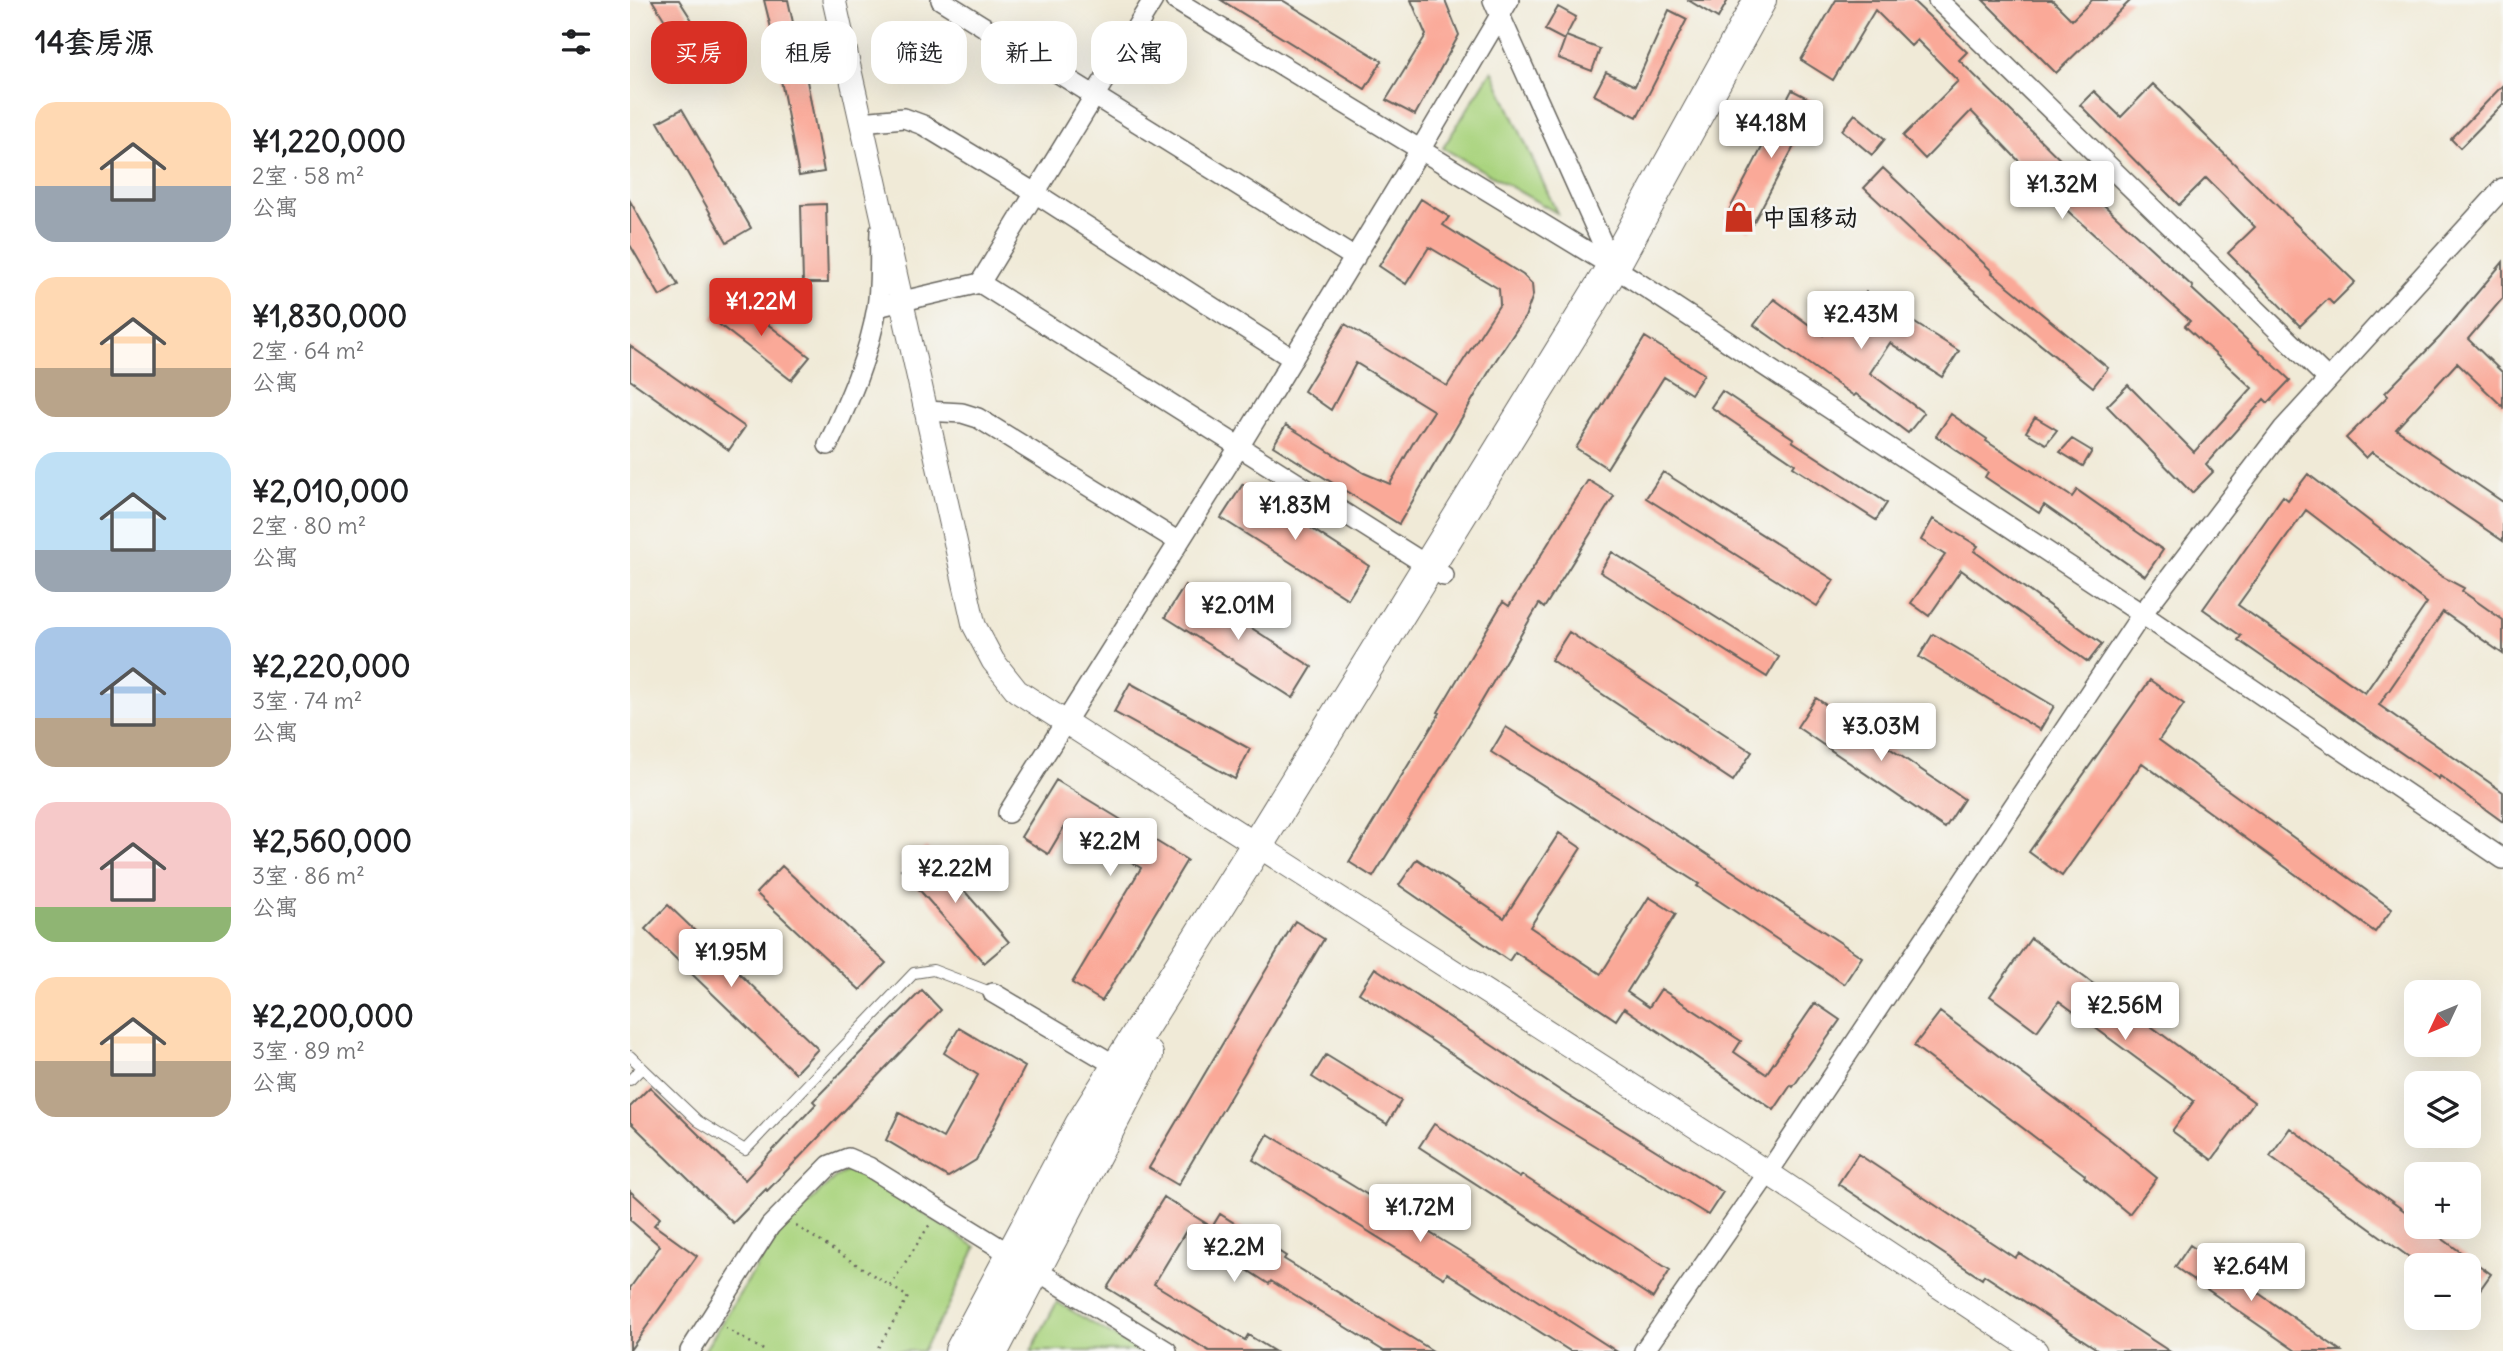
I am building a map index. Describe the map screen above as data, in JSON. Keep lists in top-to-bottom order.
{
  "places": {
    "shop": ["中国移动"]
  },
  "north": "bottom left",
  "page": {
    "heading": "14套房源",
    "chip": [
      "买房",
      "租房",
      "筛选",
      "新上",
      "公寓"
    ],
    "list": [
      {
        "name": "¥1,220,000",
        "note": "2室 · 58 m² · 公寓"
      },
      {
        "name": "¥1,830,000",
        "note": "2室 · 64 m² · 公寓"
      },
      {
        "name": "¥2,010,000",
        "note": "2室 · 80 m² · 公寓"
      },
      {
        "name": "¥2,220,000",
        "note": "3室 · 74 m² · 公寓"
      },
      {
        "name": "¥2,560,000",
        "note": "3室 · 86 m² · 公寓"
      },
      {
        "name": "¥2,200,000",
        "note": "3室 · 89 m² · 公寓"
      }
    ],
    "price": [
      "¥4.18M",
      "¥1.32M",
      "¥1.22M",
      "¥2.43M",
      "¥1.83M",
      "¥2.01M",
      "¥3.03M",
      "¥2.2M",
      "¥2.22M",
      "¥1.95M",
      "¥2.56M",
      "¥1.72M",
      "¥2.2M",
      "¥2.64M"
    ],
    "map_buttons": ["+", "−"]
  }
}
